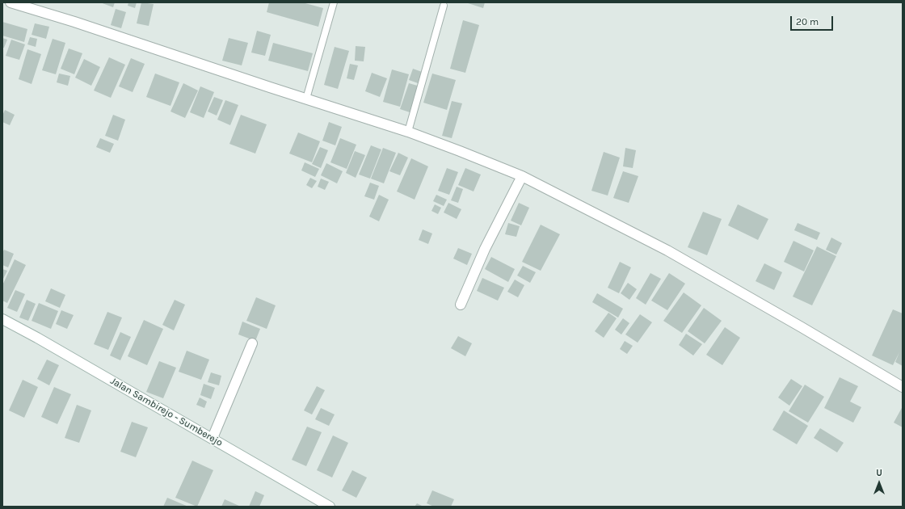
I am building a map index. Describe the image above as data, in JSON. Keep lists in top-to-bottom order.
{
  "streets": {
    "street": ["Jalan Sambirejo - Sumberejo"]
  },
  "scale_bar": "20 m",
  "north": "top"
}
